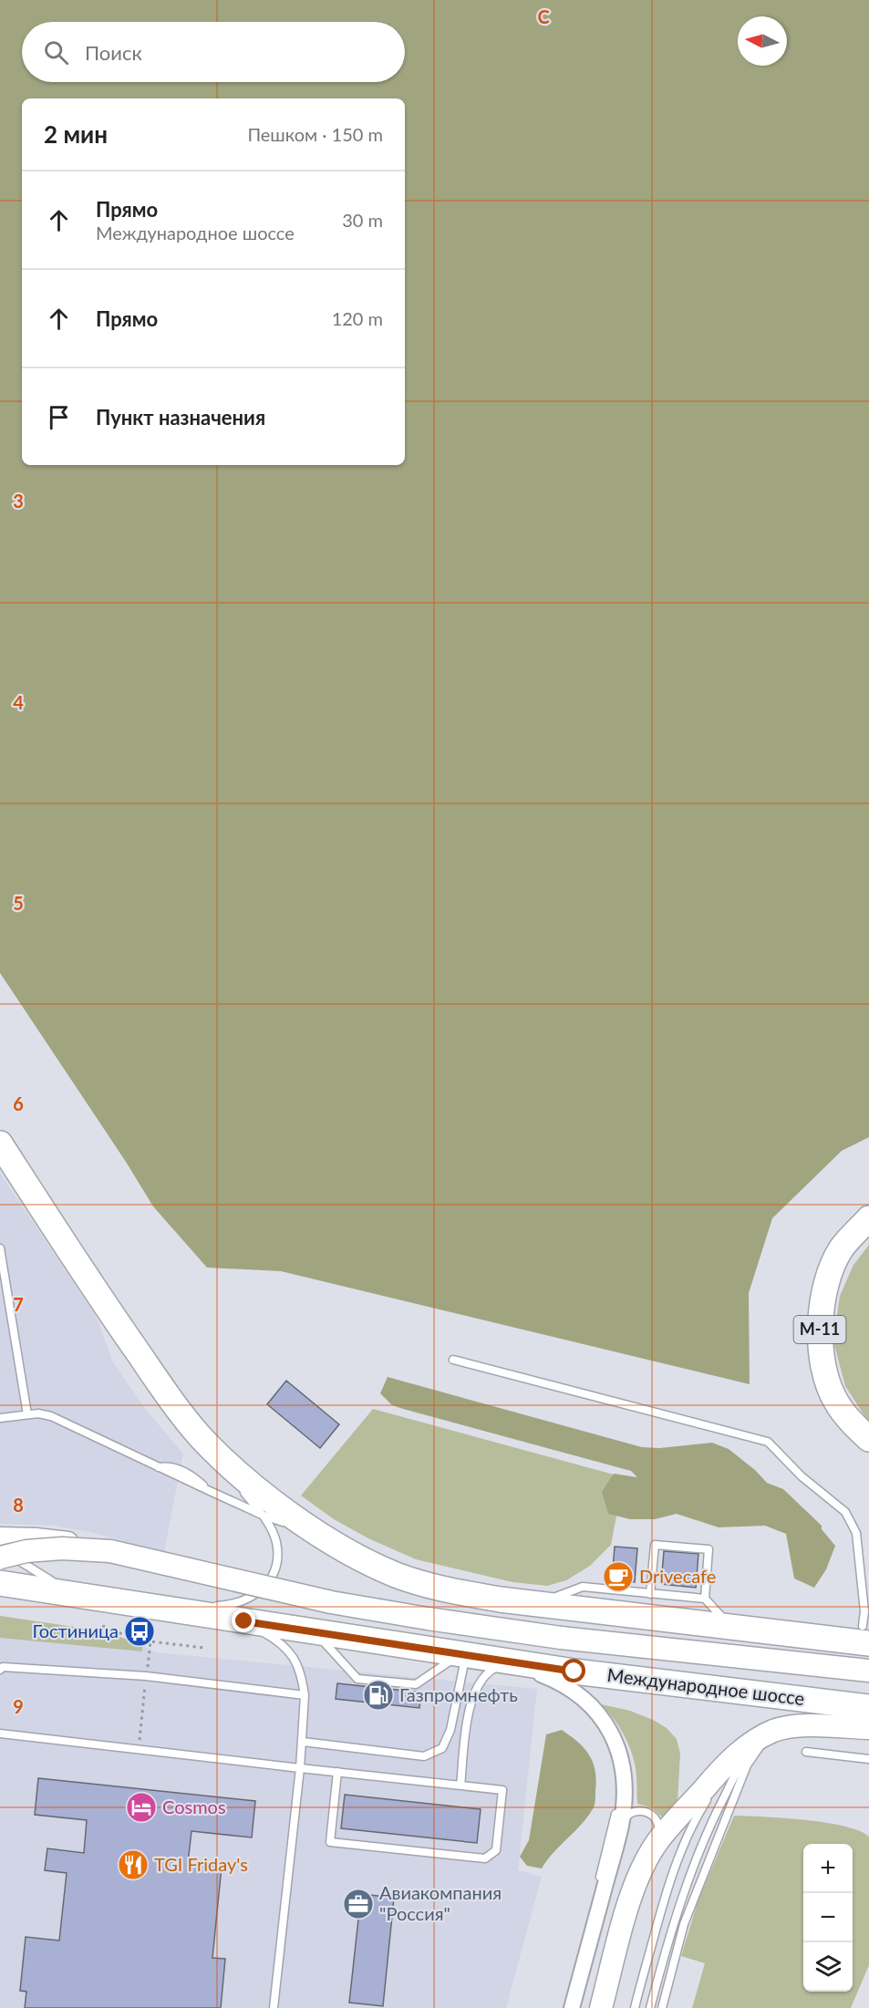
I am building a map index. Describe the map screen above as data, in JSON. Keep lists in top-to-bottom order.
{
  "streets": {
    "main road": ["М-11", "Международное шоссе"]
  },
  "places": {
    "cafe": ["Drivecafe"],
    "bus stop": ["Гостиница"],
    "fuel station": ["Газпромнефть"],
    "hotel": ["Cosmos"],
    "restaurant": ["TGI Friday's"],
    "office": ["Авиакомпания \"Россия\""]
  },
  "north": "left",
  "page": {
    "search": "Поиск",
    "heading": ["2 мин", "Пешком · 150 m"],
    "list": [
      ["Прямо", "Международное шоссе", "30 m"],
      ["Прямо", "120 m"],
      "Пункт назначения"
    ],
    "map_buttons": ["+", "−"]
  },
  "grid": {
    "columns": ["C"],
    "rows": [
      "3",
      "4",
      "5",
      "6",
      "7",
      "8",
      "9"
    ]
  }
}
